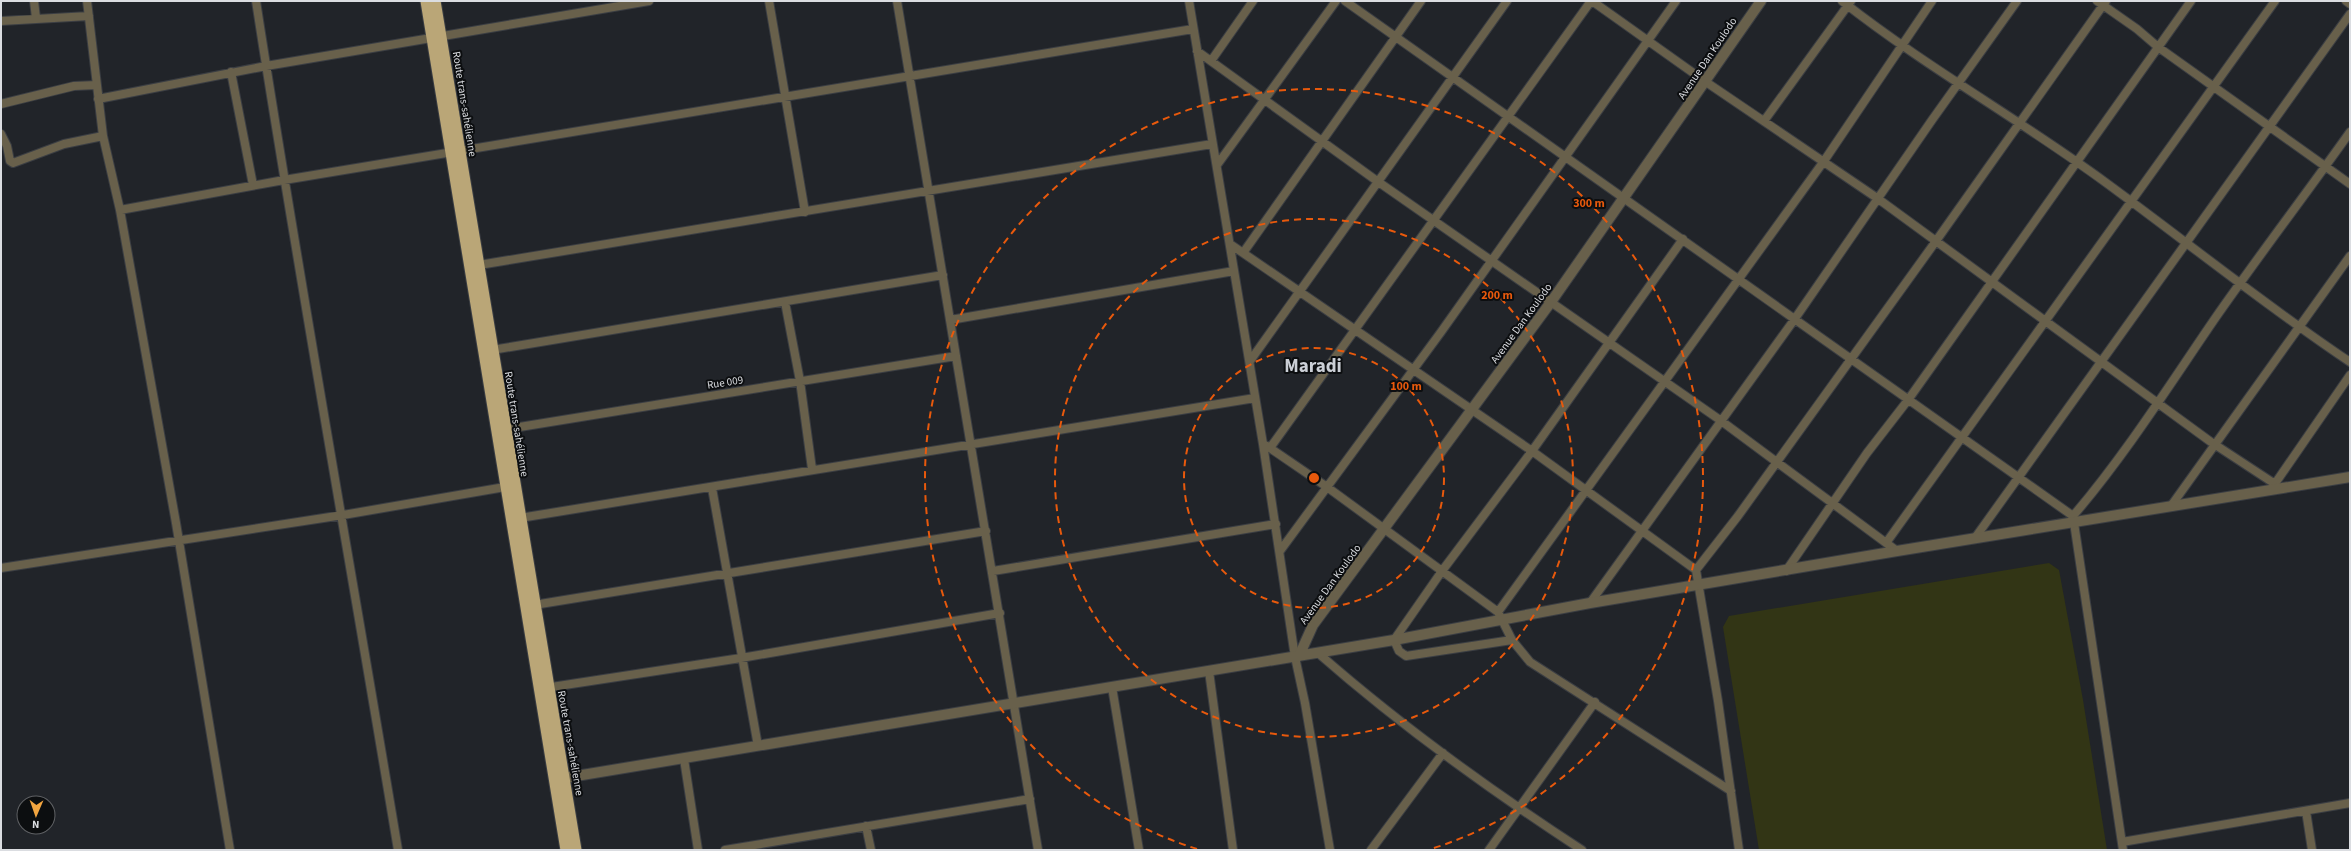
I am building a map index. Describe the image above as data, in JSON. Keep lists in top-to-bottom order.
{
  "streets": {
    "highway": ["Route trans-sahélienne"],
    "street": ["Avenue Dan Koulodo", "Rue 009"]
  },
  "crossings": [
    ["Route trans-sahélienne", "Rue 009"]
  ],
  "districts": ["Maradi"],
  "north": "bottom",
  "rings": ["300 m", "200 m", "100 m"]
}
